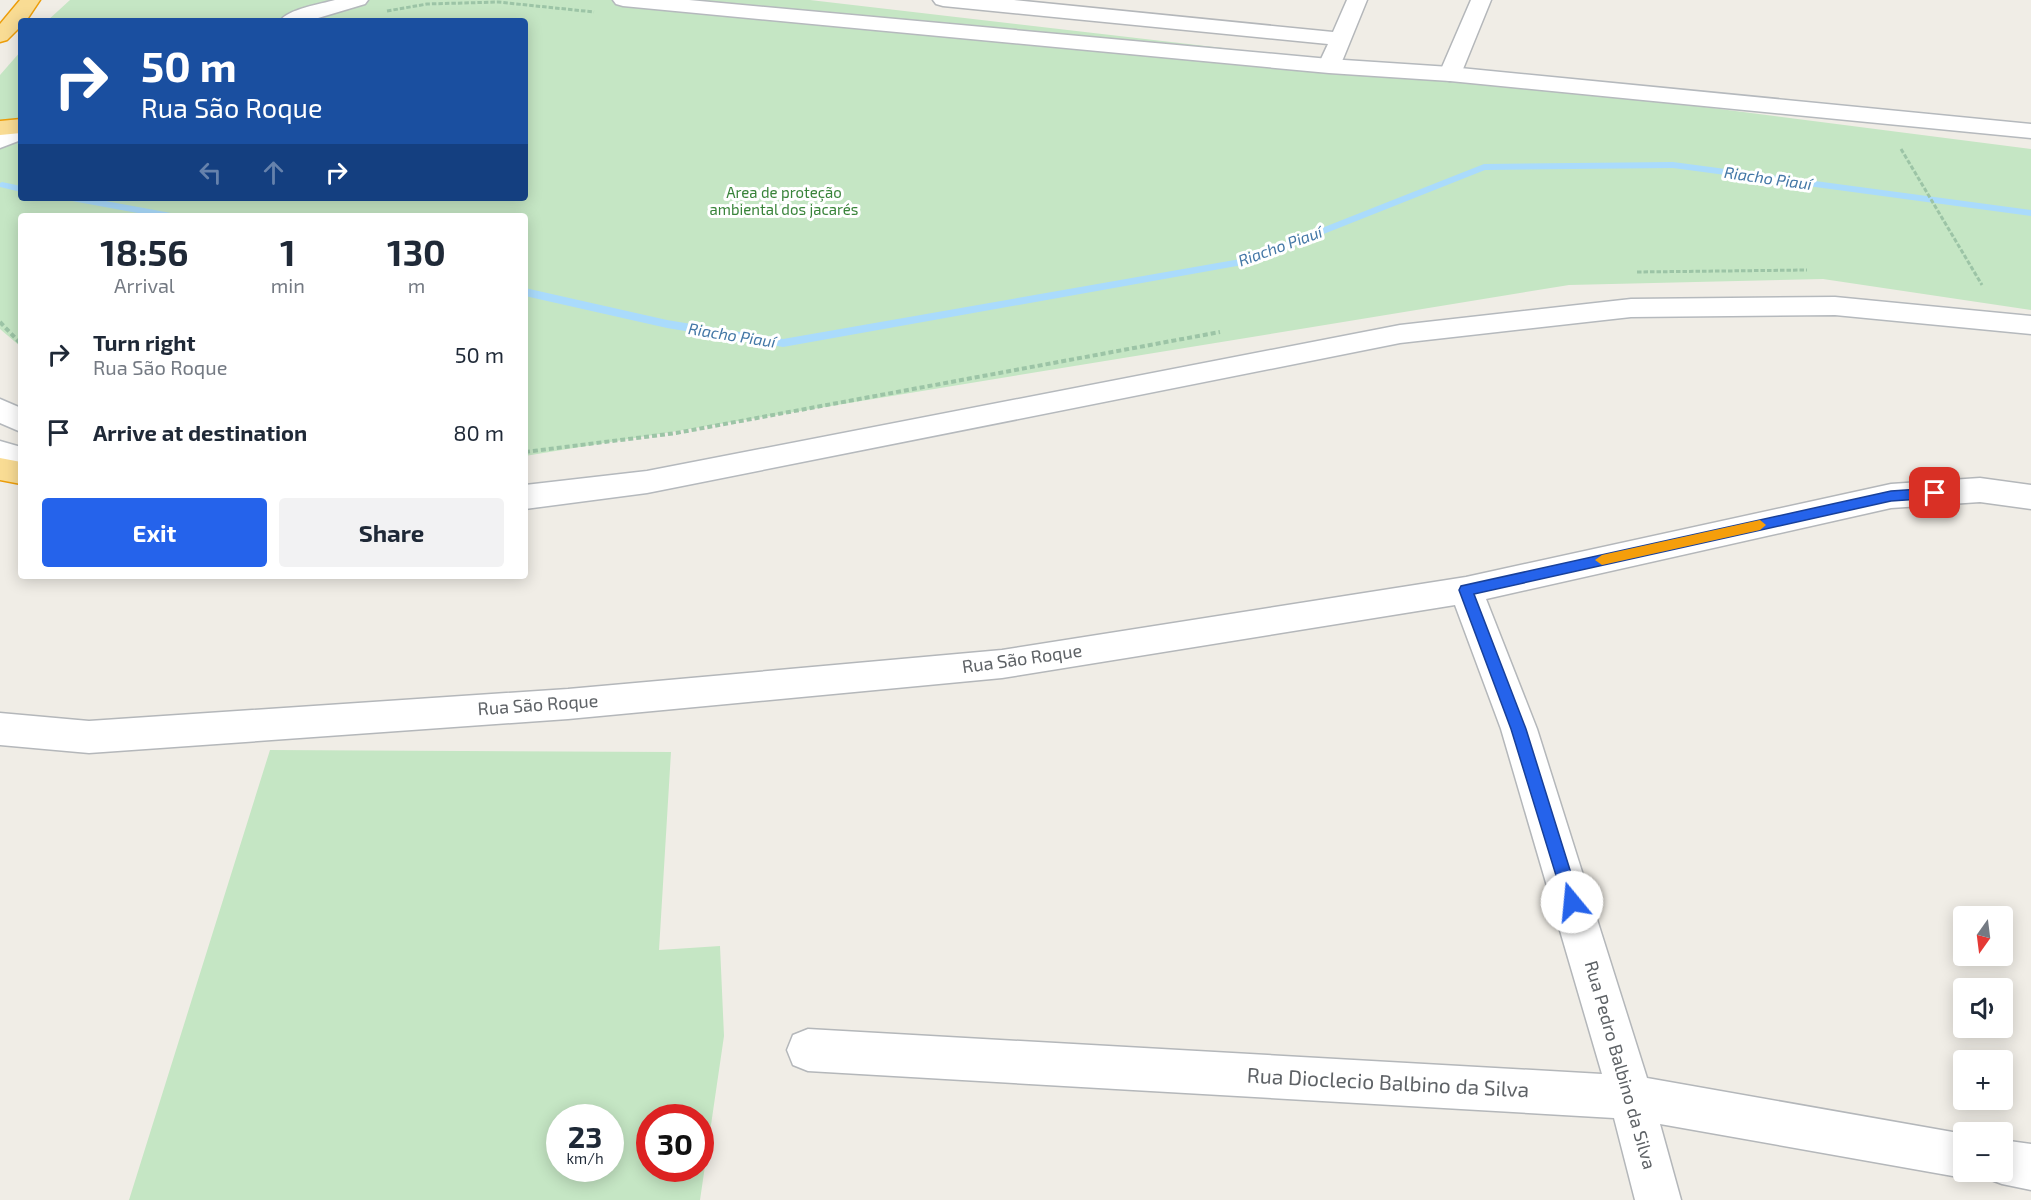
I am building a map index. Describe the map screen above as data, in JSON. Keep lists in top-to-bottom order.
{
  "streets": {
    "street": ["Rua São Roque", "Rua Pedro Balbino da Silva", "Rua Dioclecio Balbino da Silva"]
  },
  "crossings": [
    ["Rua São Roque", "Rua Pedro Balbino da Silva"],
    ["Rua Pedro Balbino da Silva", "Rua Dioclecio Balbino da Silva"]
  ],
  "water": ["Riacho Piauí"],
  "parks": ["Area de proteção ambiental dos jacarés"],
  "north": "bottom",
  "page": {
    "turn": ["50 m", "Rua São Roque"],
    "eta": [
      "18:56",
      "Arrival",
      "1",
      "min",
      "130",
      "m"
    ],
    "list": [
      {
        "name": "Turn right",
        "note": "Rua São Roque",
        "value": "50 m"
      },
      {
        "name": "Arrive at destination",
        "value": "80 m"
      }
    ],
    "buttons": ["Exit", "Share"],
    "map_buttons": ["+", "−"],
    "speed": "23 km/h",
    "limit": "30"
  }
}
